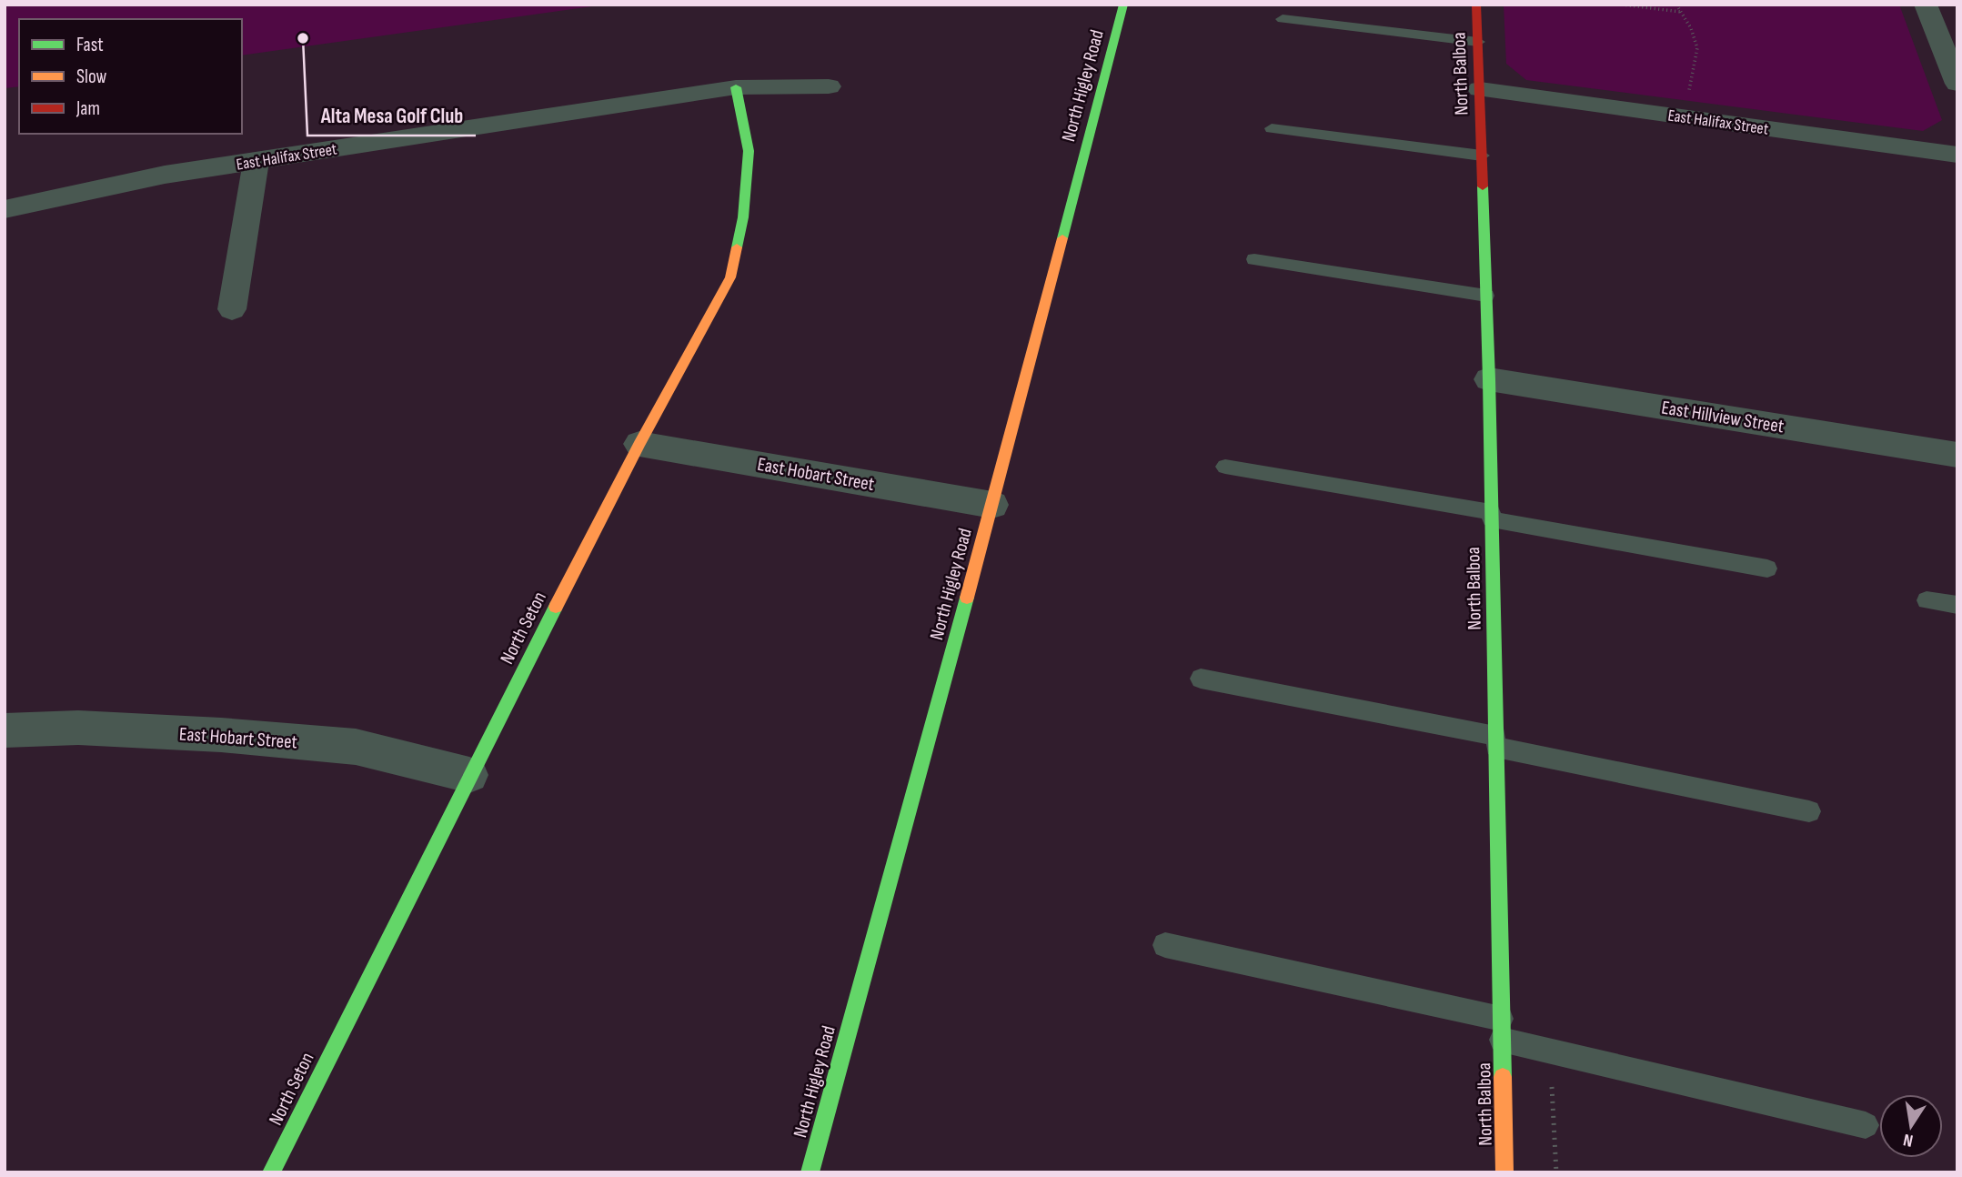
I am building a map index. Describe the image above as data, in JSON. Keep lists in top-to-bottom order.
{
  "streets": {
    "street": [
      "North Balboa",
      "North Higley Road",
      "East Halifax Street",
      "East Hillview Street",
      "East Hobart Street",
      "North Seton"
    ]
  },
  "crossings": [
    ["North Balboa", "East Halifax Street"],
    ["North Balboa", "East Hillview Street"],
    ["North Higley Road", "East Hobart Street"],
    ["East Halifax Street", "North Seton"],
    ["East Hobart Street", "North Seton"]
  ],
  "places": ["Alta Mesa Golf Club"],
  "legend": ["Fast", "Slow", "Jam"],
  "north": "bottom"
}
